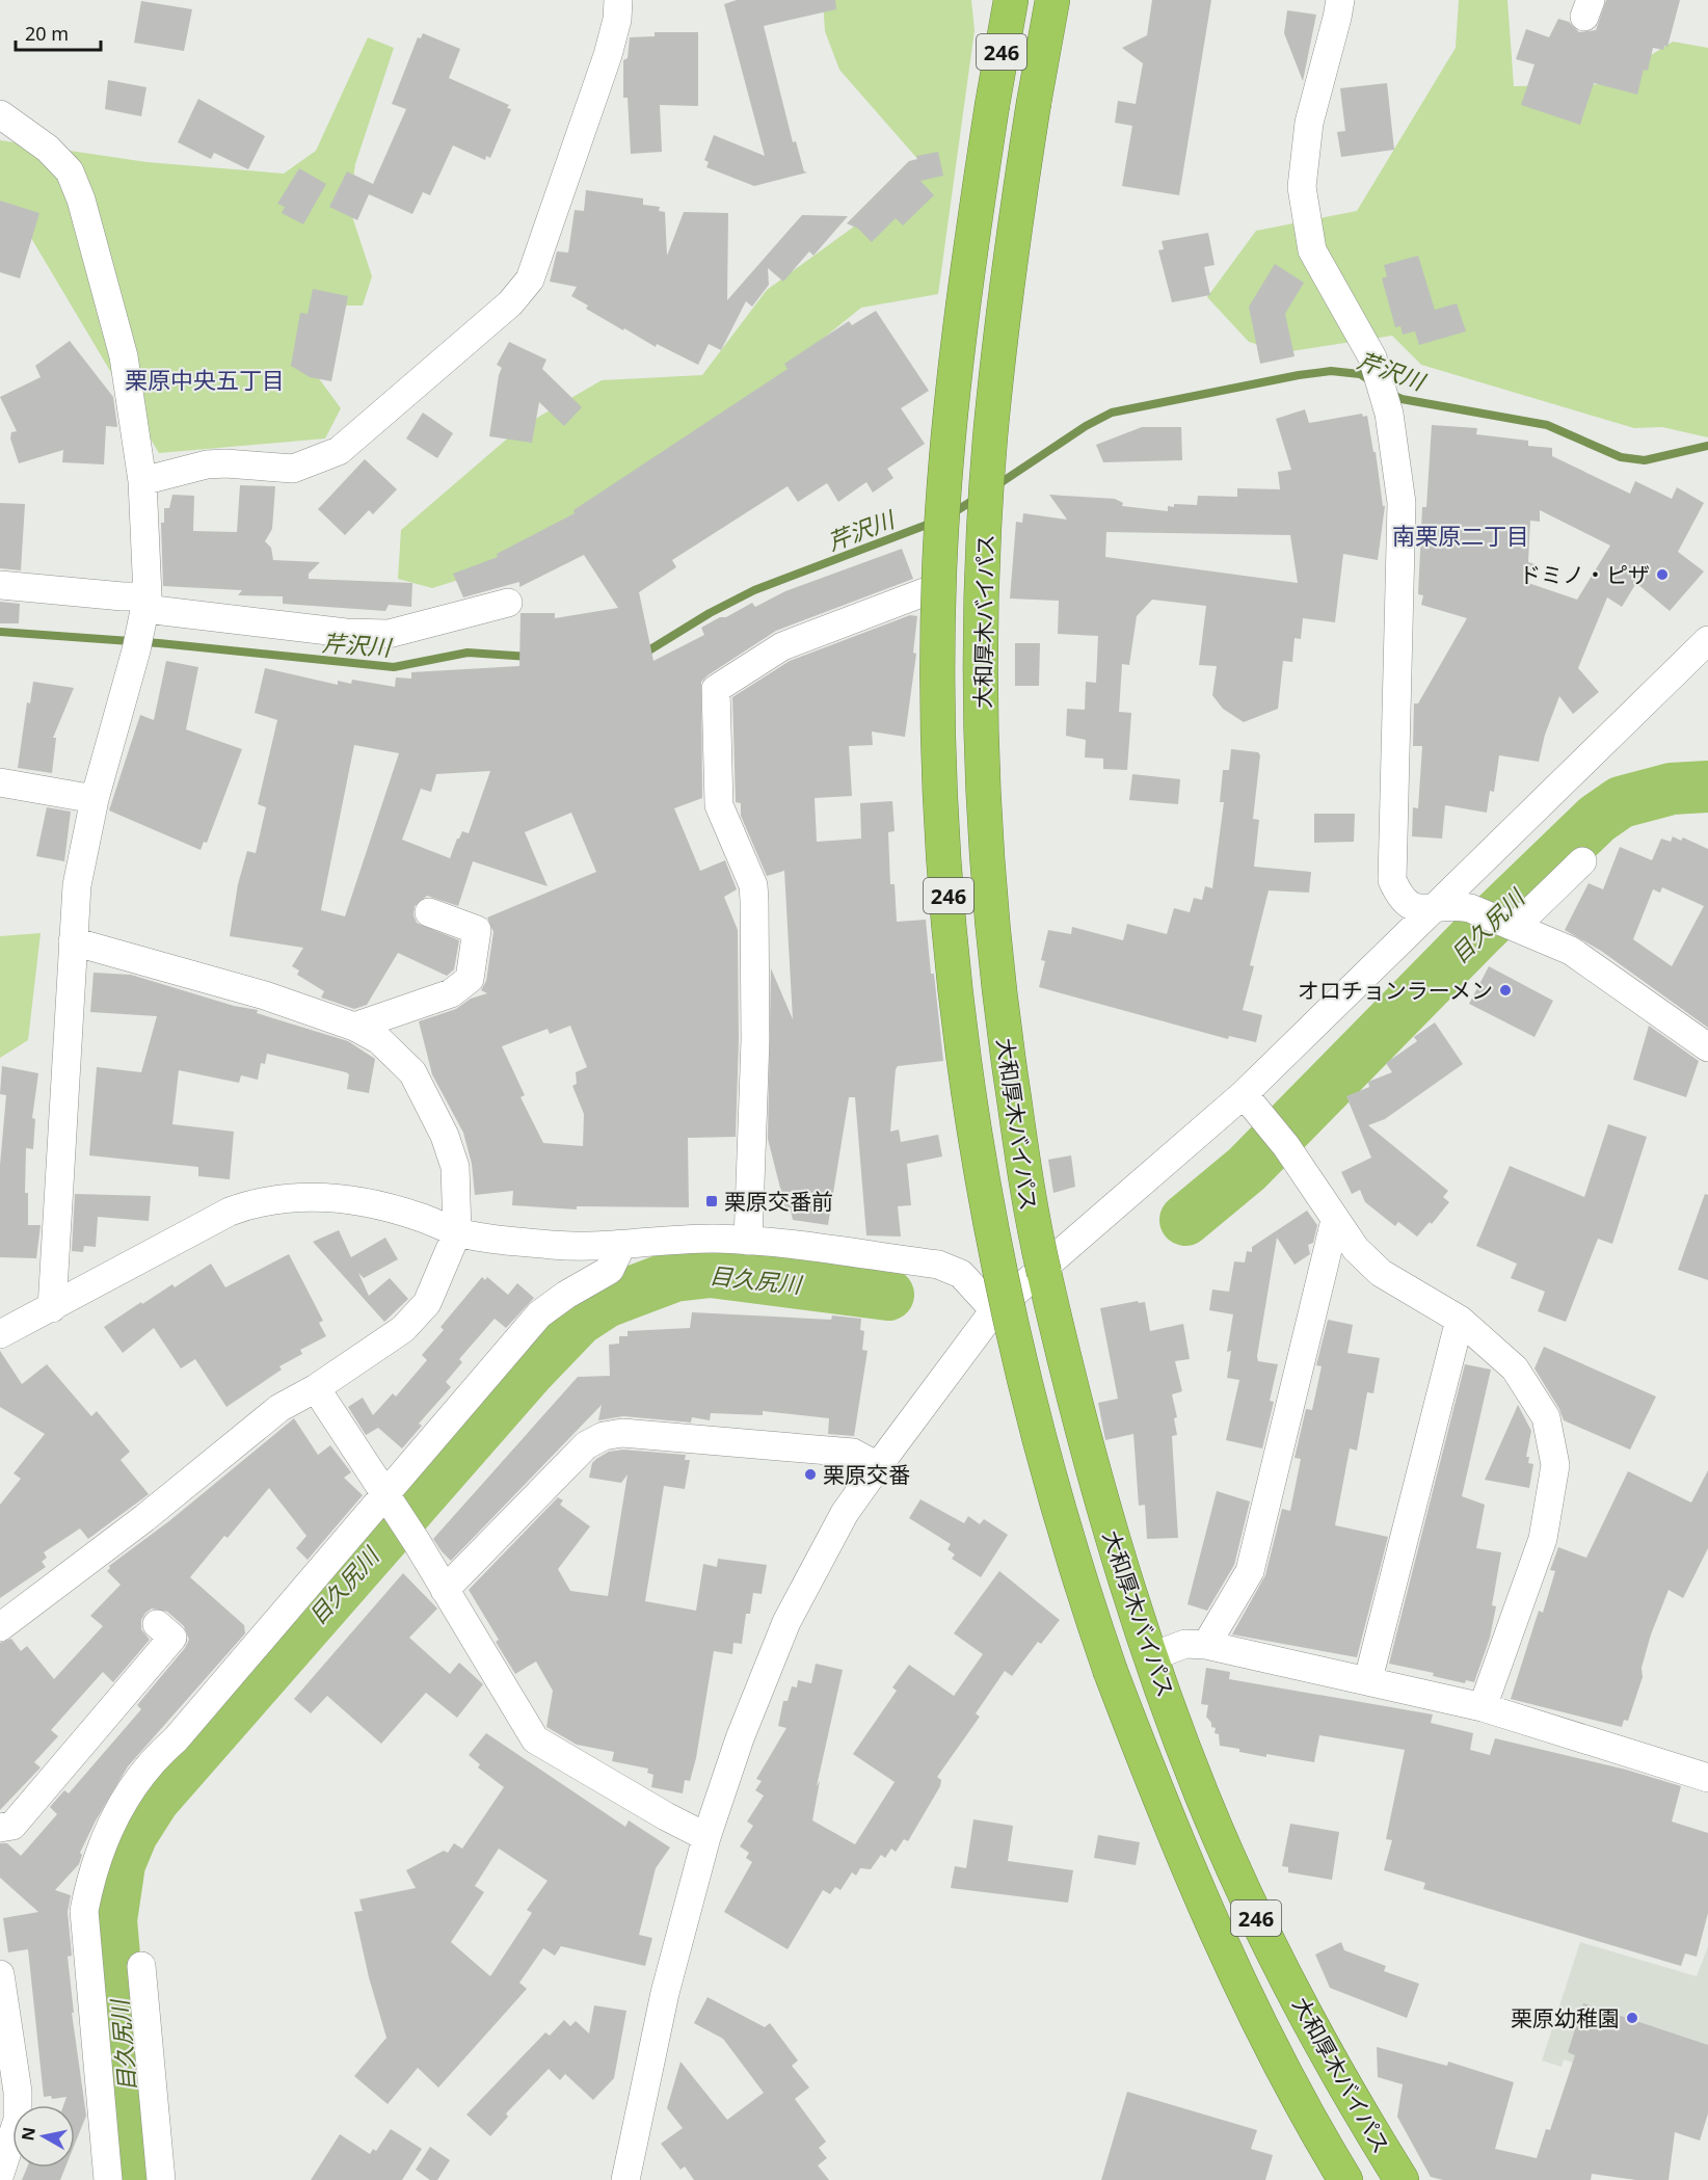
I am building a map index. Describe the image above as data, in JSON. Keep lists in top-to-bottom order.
{
  "streets": {
    "highway": ["246", "大和厚木バイパス"]
  },
  "districts": ["栗原中央五丁目", "南栗原二丁目"],
  "water": ["芹沢川", "目久尻川"],
  "places": {
    "other": [
      "ドミノ・ピザ",
      "オロチョンラーメン",
      "栗原交番",
      "栗原幼稚園"
    ],
    "transit": ["栗原交番前"]
  },
  "scale_bar": "20 m",
  "north": "left"
}
